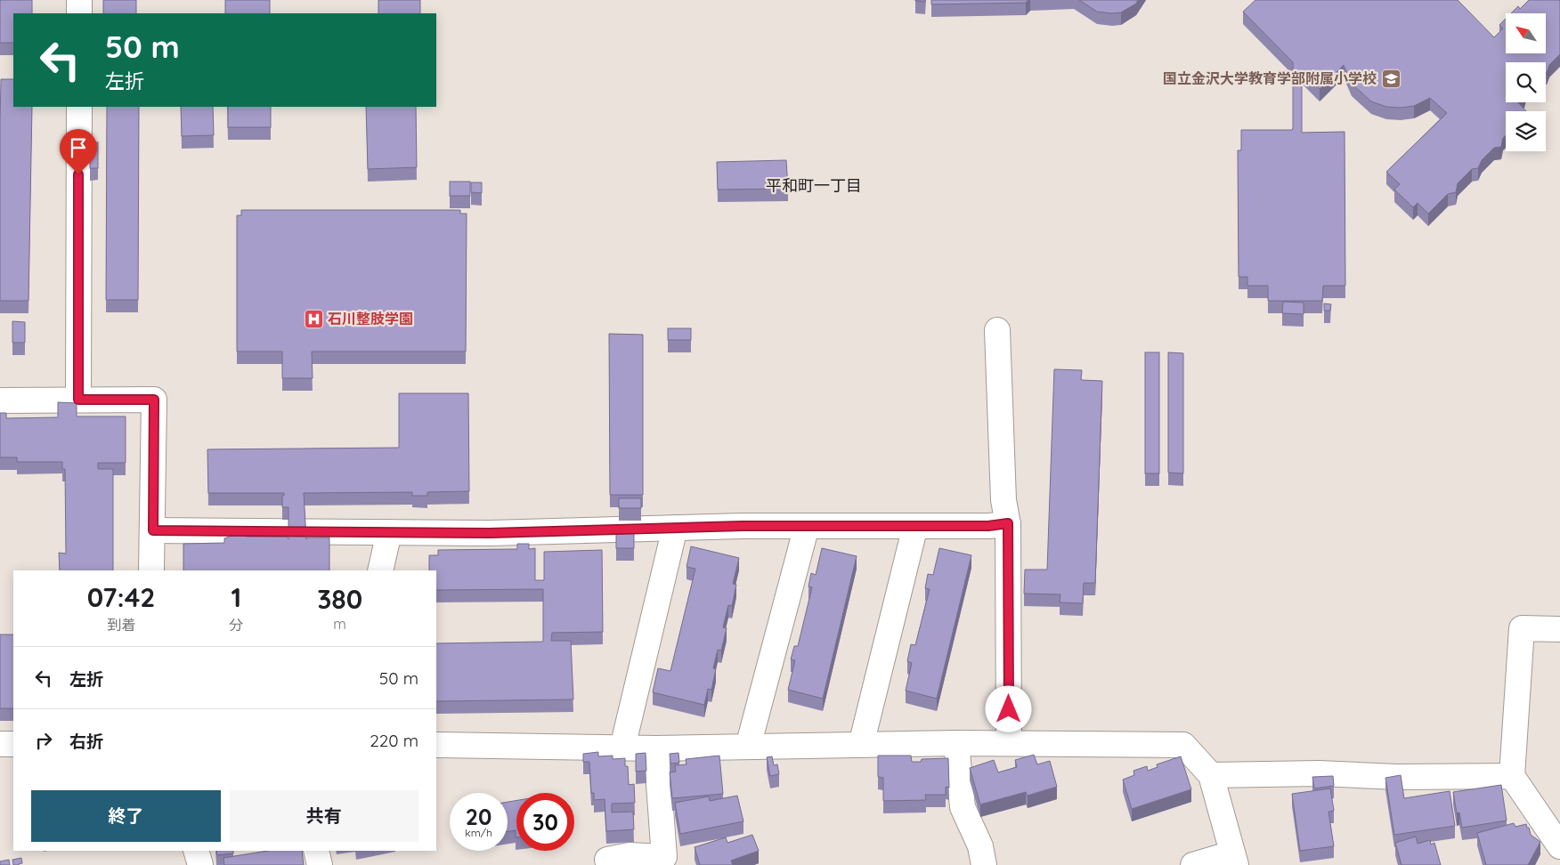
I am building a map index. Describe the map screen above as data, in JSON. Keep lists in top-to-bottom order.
{
  "districts": ["平和町一丁目"],
  "places": {
    "school or university": ["国立金沢大学教育学部附属小学校"],
    "hospital": ["石川整肢学園"]
  },
  "north": "top left",
  "page": {
    "turn": ["50 m", "左折"],
    "eta": [
      "07:42",
      "到着",
      "1",
      "分",
      "380",
      "m"
    ],
    "list": [
      {
        "name": "左折",
        "value": "50 m"
      },
      {
        "name": "右折",
        "value": "220 m"
      }
    ],
    "buttons": ["終了", "共有"],
    "speed": "20 km/h",
    "limit": "30"
  }
}
